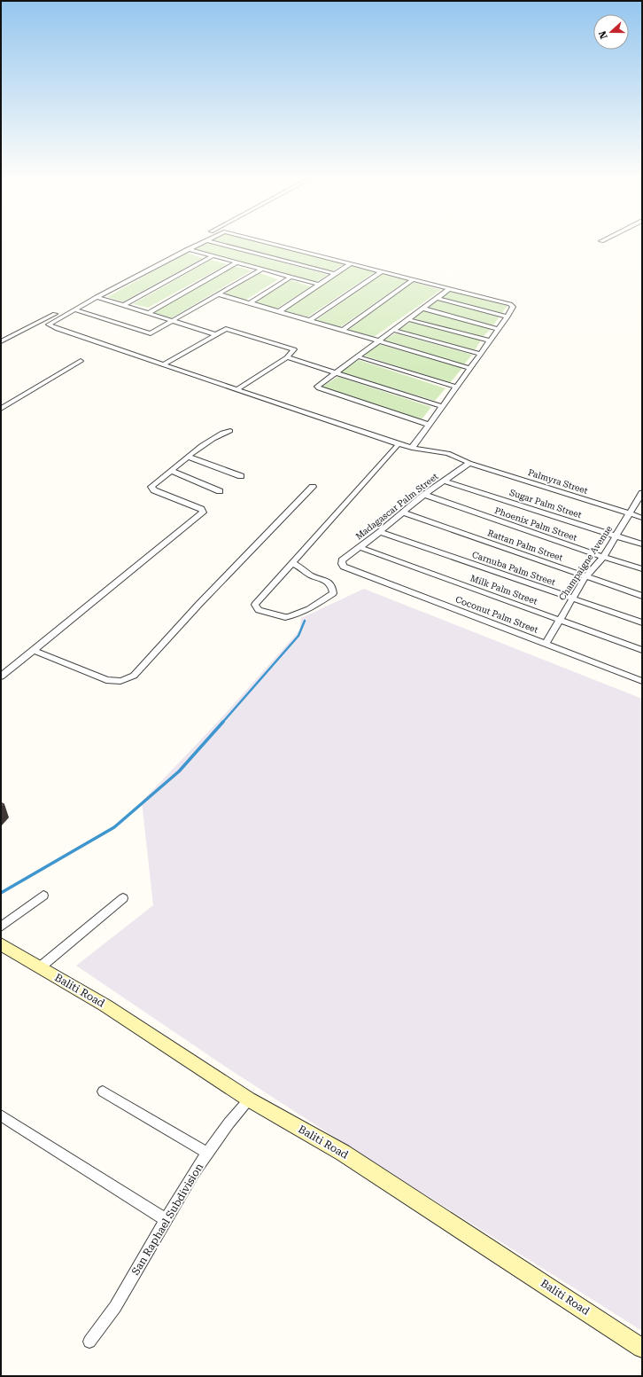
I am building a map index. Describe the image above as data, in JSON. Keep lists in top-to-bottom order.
{
  "streets": {
    "main road": ["Baliti Road"],
    "street": [
      "Palmyra Street",
      "Sugar Palm Street",
      "Madagascar Palm Street",
      "Phoenix Palm Street",
      "Rattan Palm Street",
      "Champaigne Avenue",
      "Carnuba Palm Street",
      "Milk Palm Street",
      "Coconut Palm Street",
      "San Raphael Subdivision"
    ]
  },
  "crossings": [
    ["Palmyra Street", "Madagascar Palm Street"],
    ["Palmyra Street", "Champaigne Avenue"],
    ["Sugar Palm Street", "Madagascar Palm Street"],
    ["Sugar Palm Street", "Champaigne Avenue"],
    ["Madagascar Palm Street", "Phoenix Palm Street"],
    ["Madagascar Palm Street", "Rattan Palm Street"],
    ["Madagascar Palm Street", "Carnuba Palm Street"],
    ["Madagascar Palm Street", "Milk Palm Street"],
    ["Madagascar Palm Street", "Coconut Palm Street"],
    ["Phoenix Palm Street", "Champaigne Avenue"],
    ["Rattan Palm Street", "Champaigne Avenue"],
    ["Champaigne Avenue", "Carnuba Palm Street"],
    ["Champaigne Avenue", "Milk Palm Street"],
    ["Champaigne Avenue", "Coconut Palm Street"],
    ["Baliti Road", "San Raphael Subdivision"]
  ],
  "north": "left"
}
